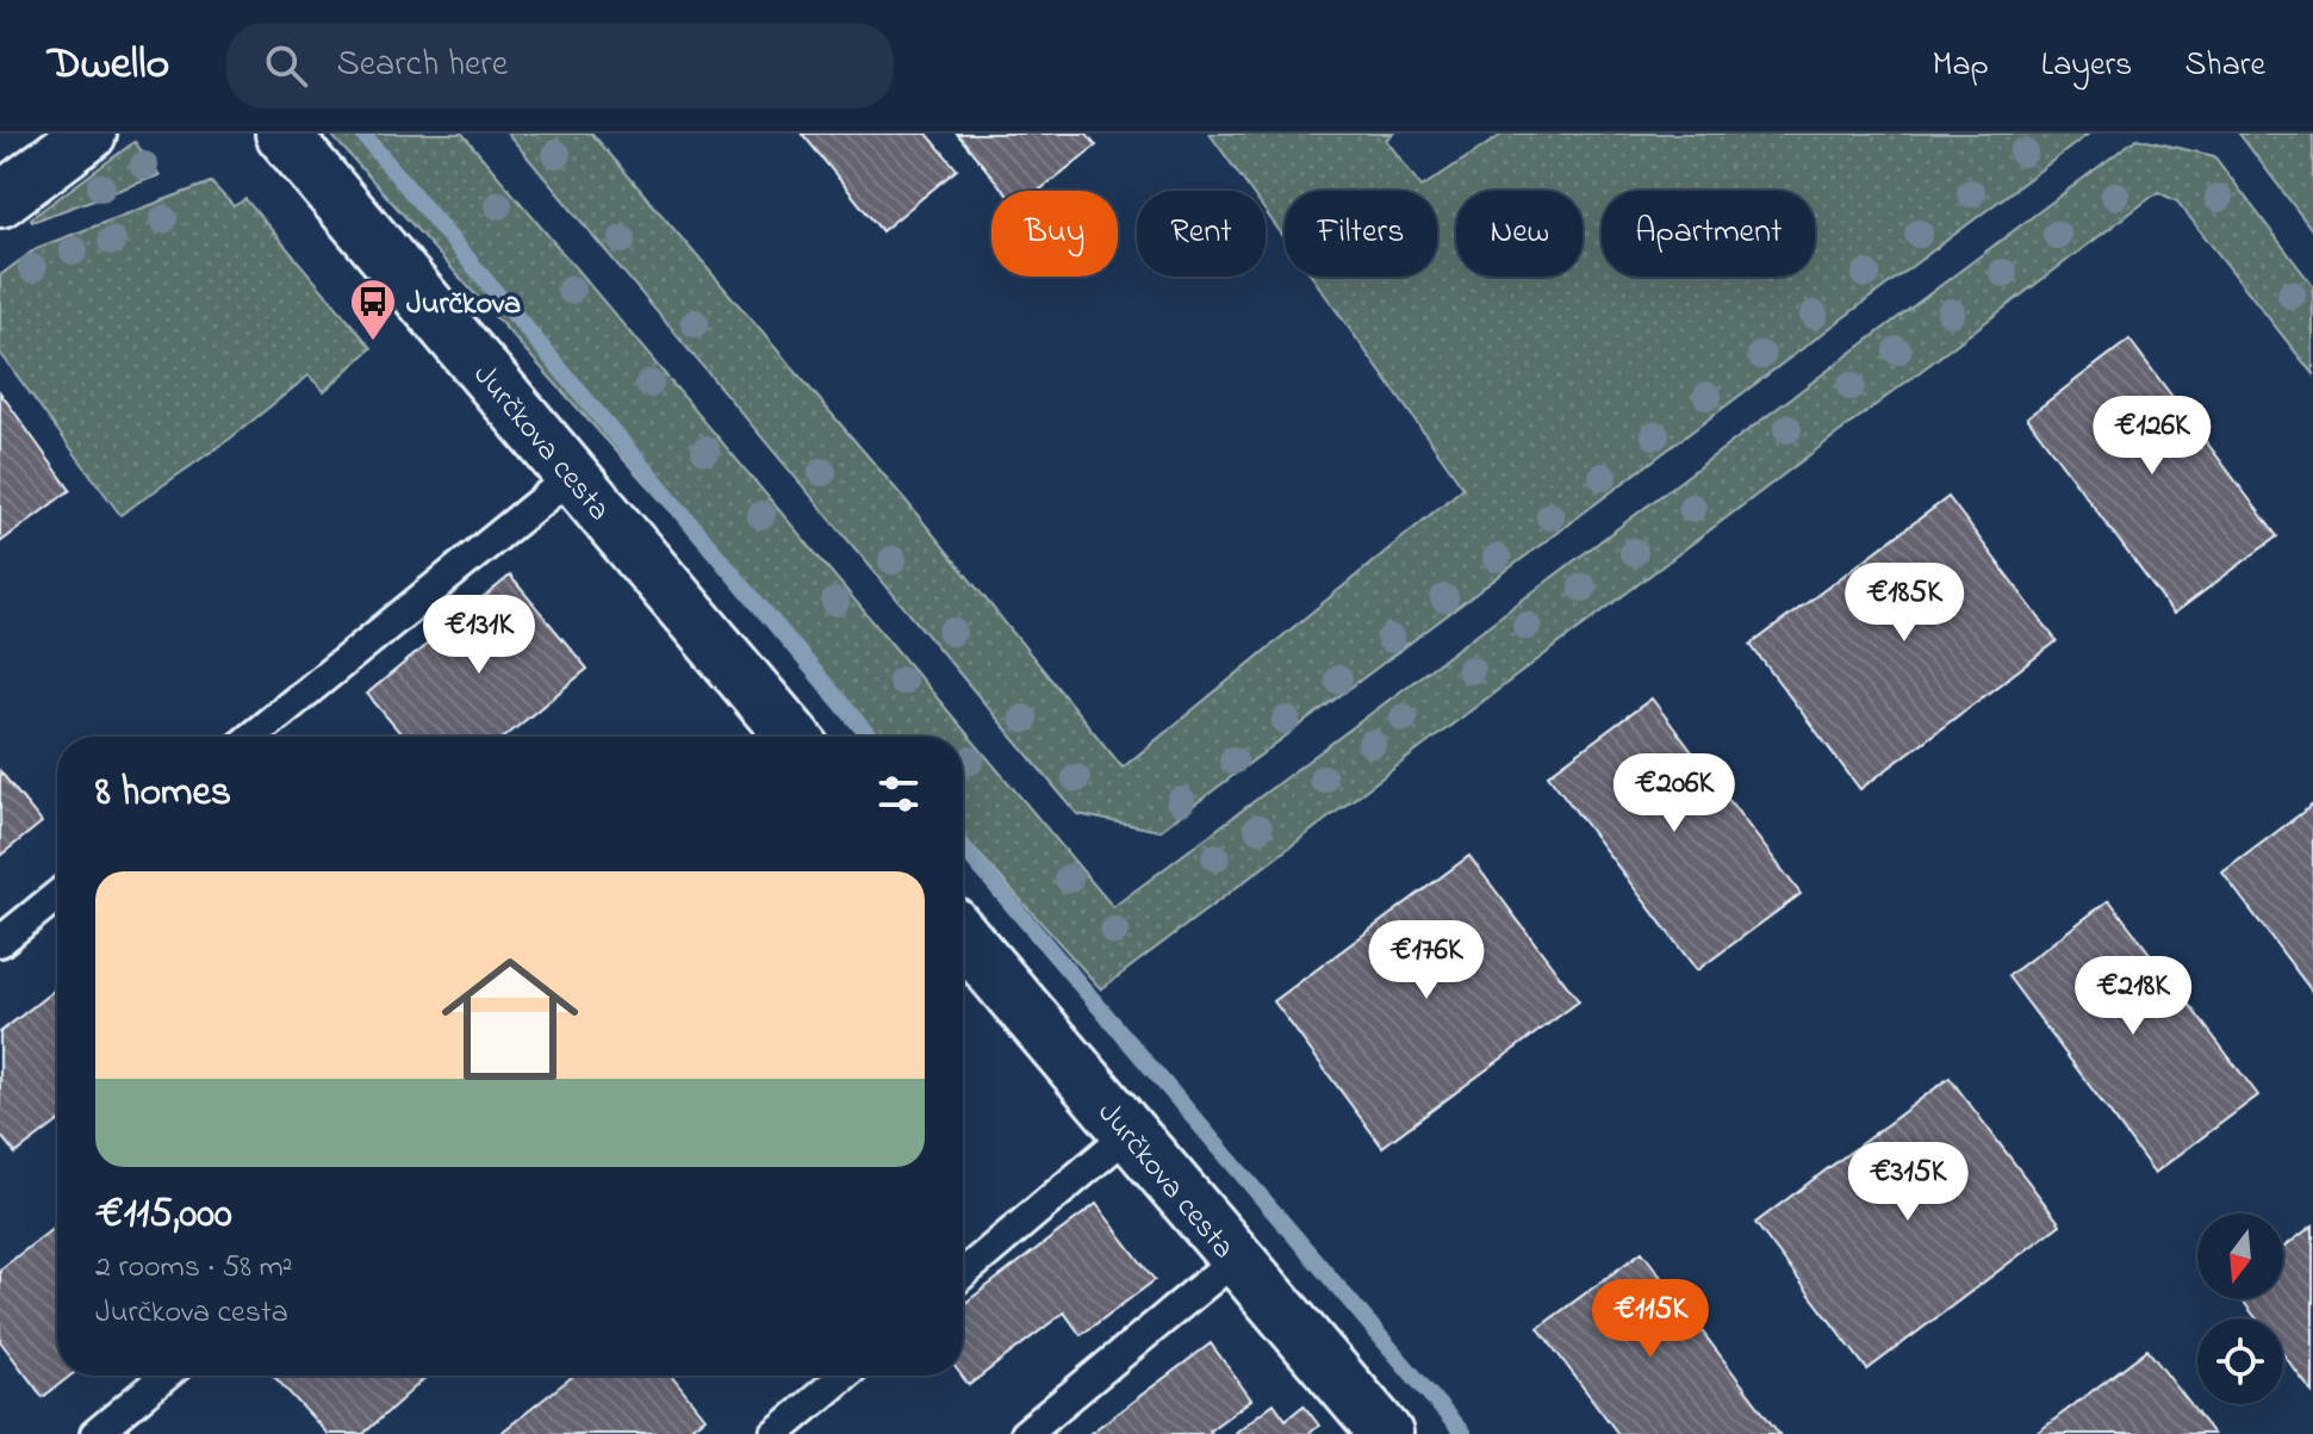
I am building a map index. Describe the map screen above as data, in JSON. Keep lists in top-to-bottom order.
{
  "streets": {
    "main road": ["Jurčkova cesta"]
  },
  "places": {
    "bus stop": ["Jurčkova"]
  },
  "north": "bottom",
  "page": {
    "header": "Dwello",
    "search": "Search here",
    "nav": ["Map", "Layers", "Share"],
    "chip": [
      "Buy",
      "Rent",
      "Filters",
      "New",
      "Apartment"
    ],
    "price": [
      "€126K",
      "€185K",
      "€131K",
      "€206K",
      "€176K",
      "€218K",
      "€315K",
      "€115K"
    ],
    "heading": "8 homes",
    "list": [
      {
        "name": "€115,000",
        "note": "2 rooms · 58 m² · Jurčkova cesta"
      }
    ]
  }
}
